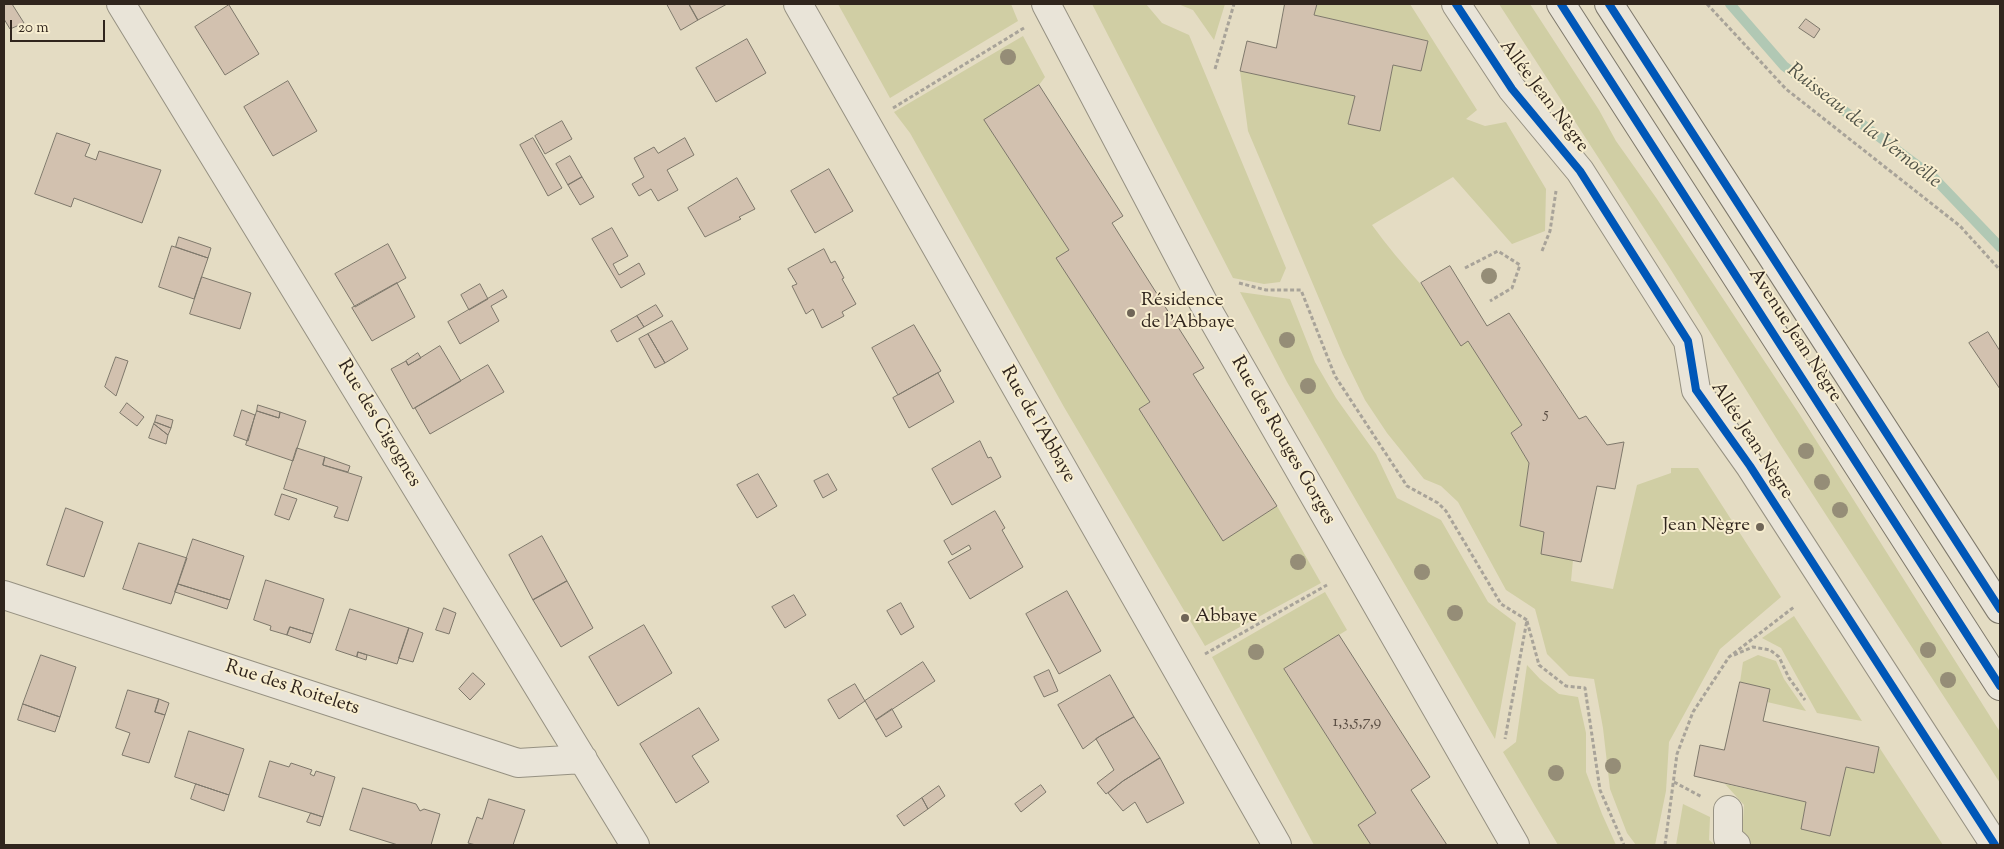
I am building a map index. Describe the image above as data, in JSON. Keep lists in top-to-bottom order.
{
  "streets": {
    "street": [
      "Allée Jean Nègre",
      "Avenue Jean Nègre",
      "Rue des Cigognes",
      "Rue de l'Abbaye",
      "Rue des Rouges Gorges",
      "Rue des Roitelets"
    ]
  },
  "crossings": [
    ["Rue des Cigognes", "Rue des Roitelets"]
  ],
  "water": ["Ruisseau de la Vernoëlle"],
  "places": ["Résidence de l'Abbaye", "Jean Nègre", "Abbaye"],
  "house_numbers": ["5", "1,3,5,7,9"],
  "scale_bar": "20 m"
}
